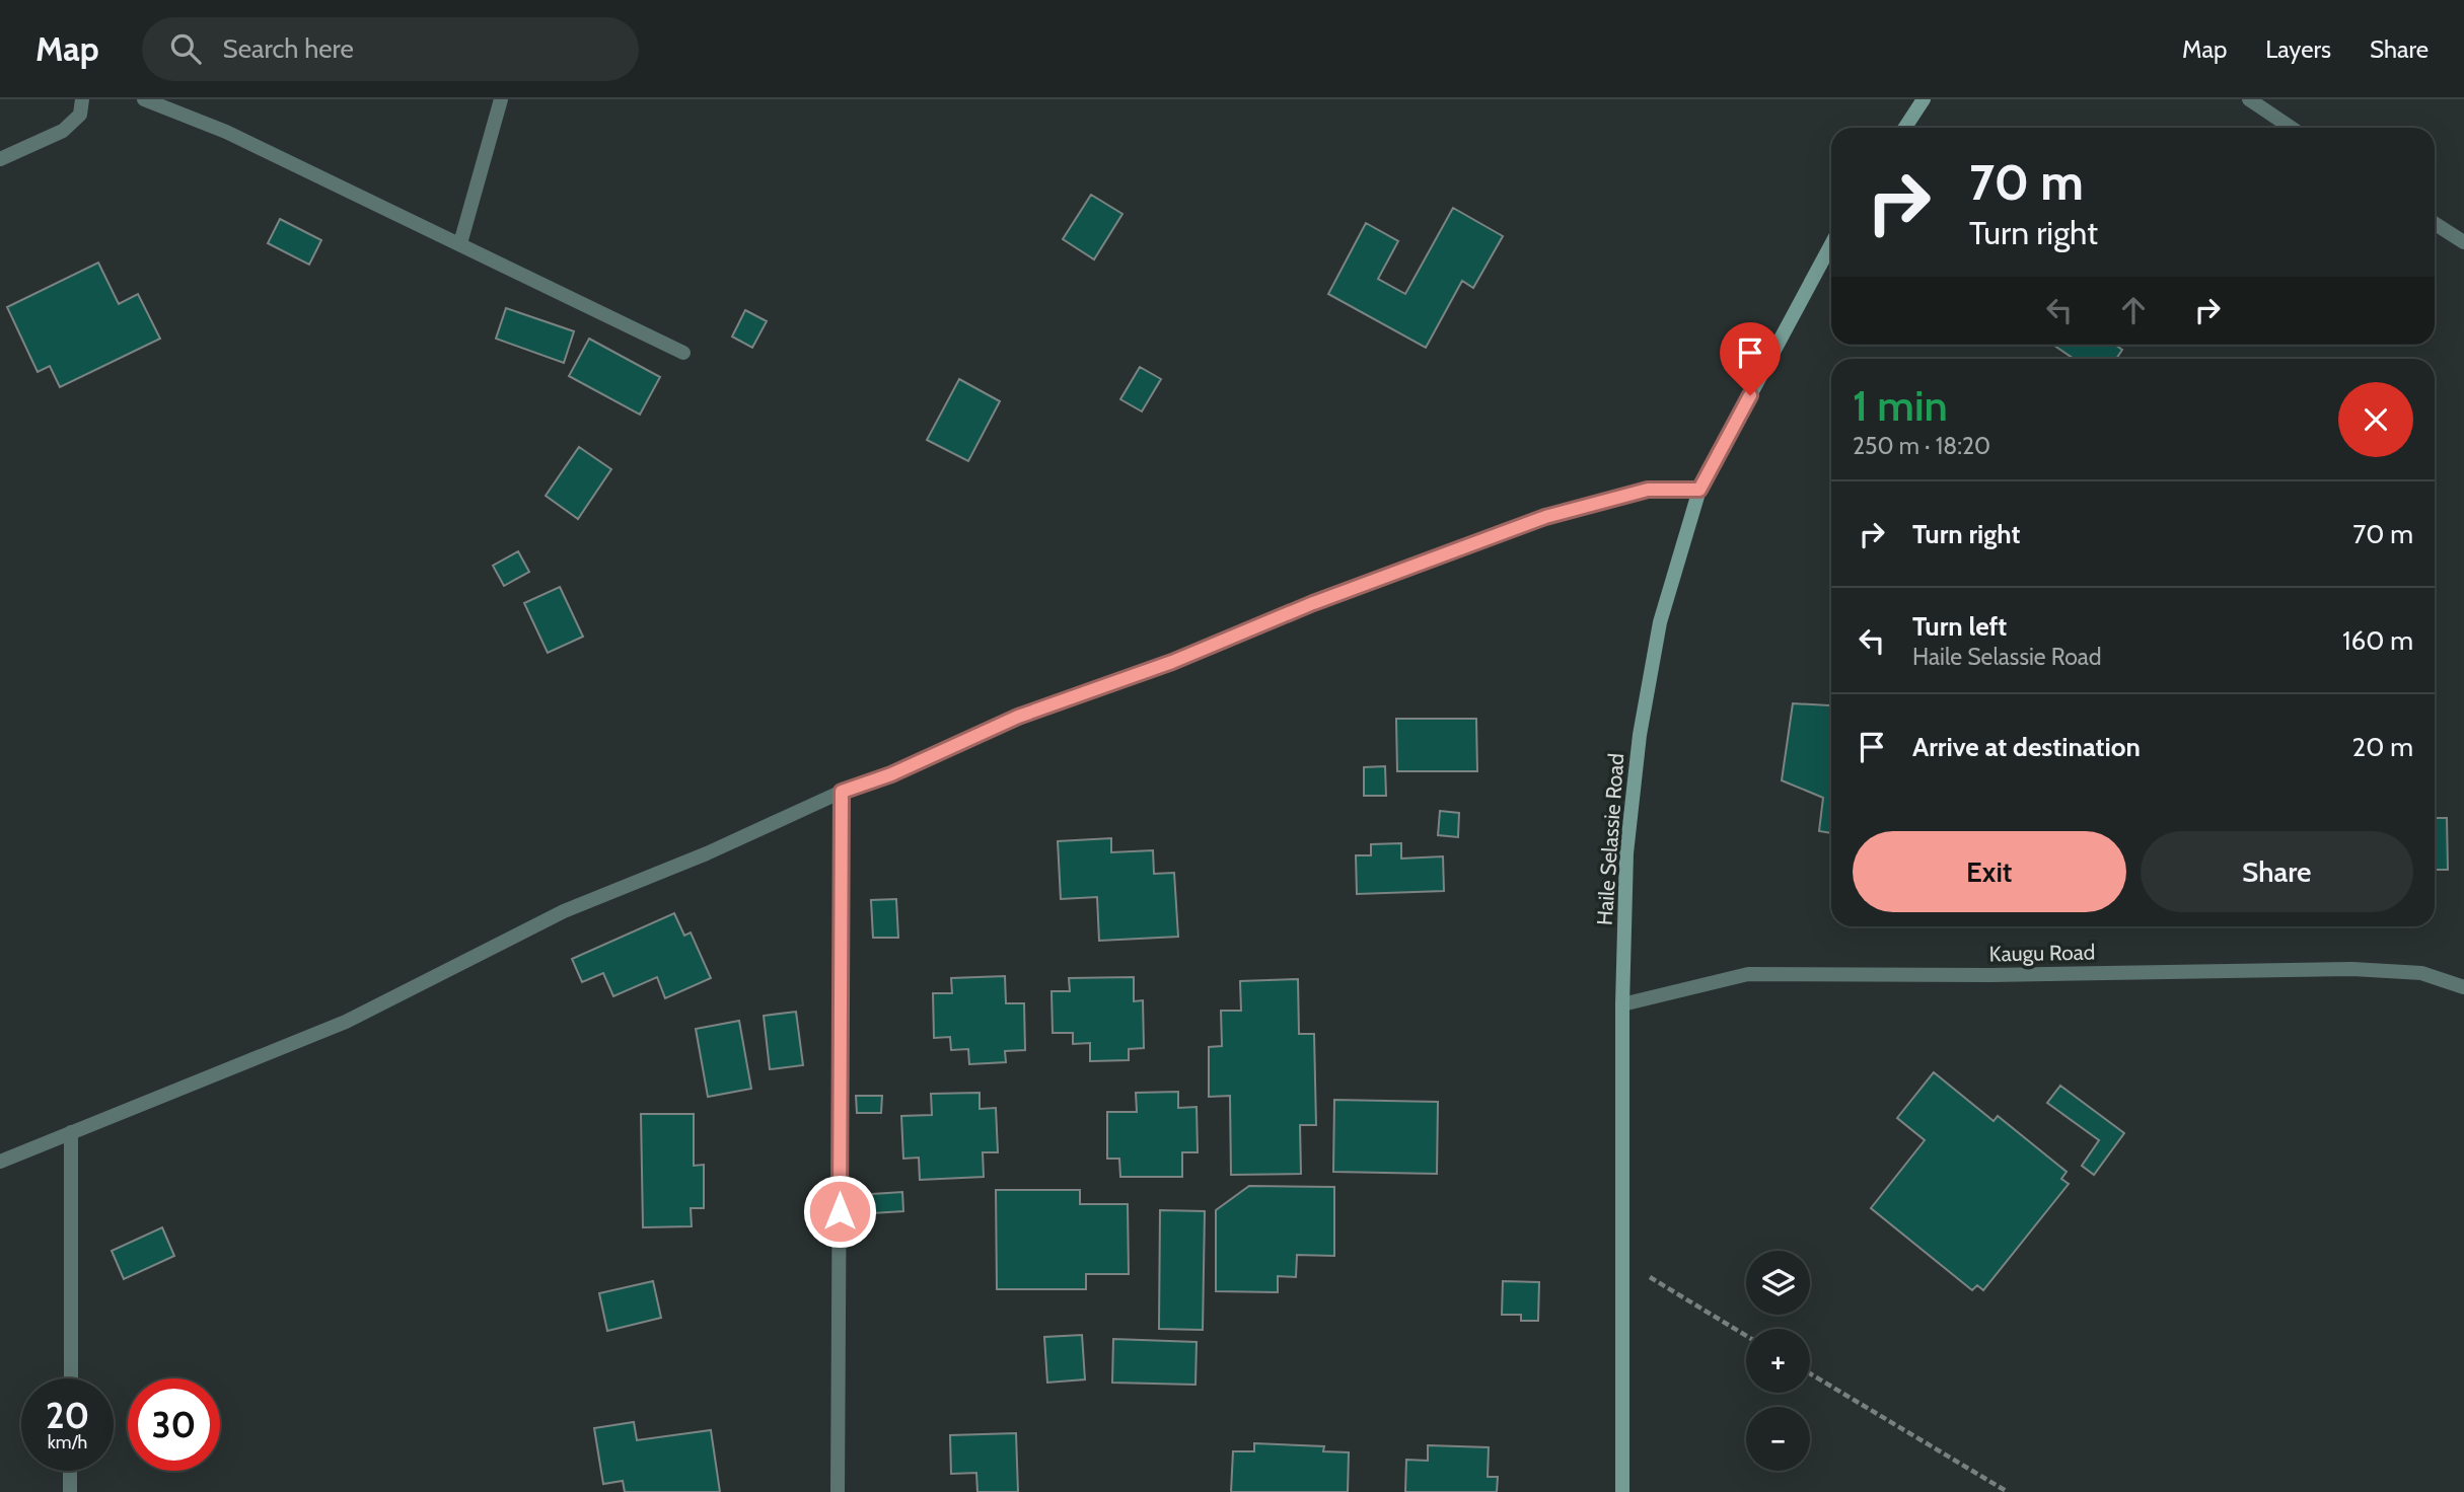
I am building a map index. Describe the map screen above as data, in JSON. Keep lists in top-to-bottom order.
{
  "streets": {
    "street": ["Haile Selassie Road", "Kaugu Road"]
  },
  "crossings": [
    ["Haile Selassie Road", "Kaugu Road"]
  ],
  "page": {
    "header": "Map",
    "search": "Search here",
    "nav": ["Map", "Layers", "Share"],
    "turn": ["70 m", "Turn right"],
    "heading": ["1 min", "250 m · 18:20"],
    "list": [
      {
        "name": "Turn right",
        "value": "70 m"
      },
      {
        "name": "Turn left",
        "note": "Haile Selassie Road",
        "value": "160 m"
      },
      {
        "name": "Arrive at destination",
        "value": "20 m"
      }
    ],
    "buttons": ["Exit", "Share"],
    "map_buttons": ["+", "−"],
    "speed": "20 km/h",
    "limit": "30"
  }
}
